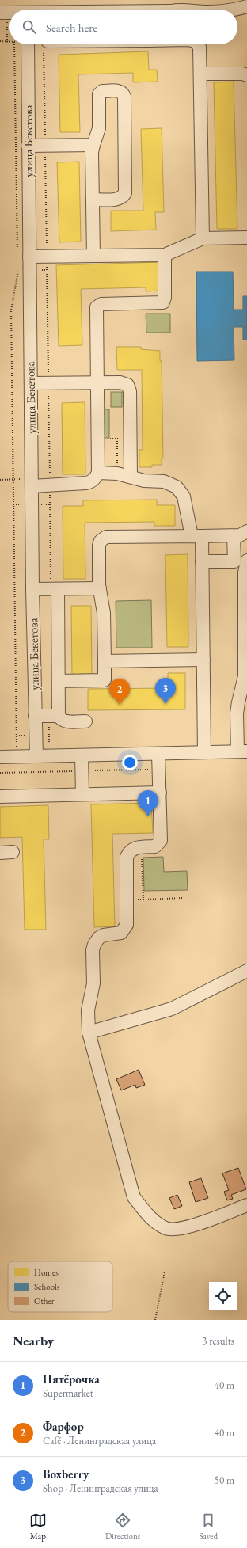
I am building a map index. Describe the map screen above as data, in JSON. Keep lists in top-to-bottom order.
{
  "streets": {
    "street": ["улица Бекетова"]
  },
  "legend": ["Homes", "Schools", "Other"],
  "page": {
    "search": "Search here",
    "pins": ["3", "2", "1"],
    "heading": ["Nearby", "3 results"],
    "list": [
      {
        "mark": "1",
        "name": "Пятёрочка",
        "note": "Supermarket",
        "value": "40 m"
      },
      {
        "mark": "2",
        "name": "Фарфор",
        "note": "Café · Ленинградская улица",
        "value": "40 m"
      },
      {
        "mark": "3",
        "name": "Boxberry",
        "note": "Shop · Ленинградская улица",
        "value": "50 m"
      }
    ],
    "nav": ["Map", "Directions", "Saved"]
  }
}
